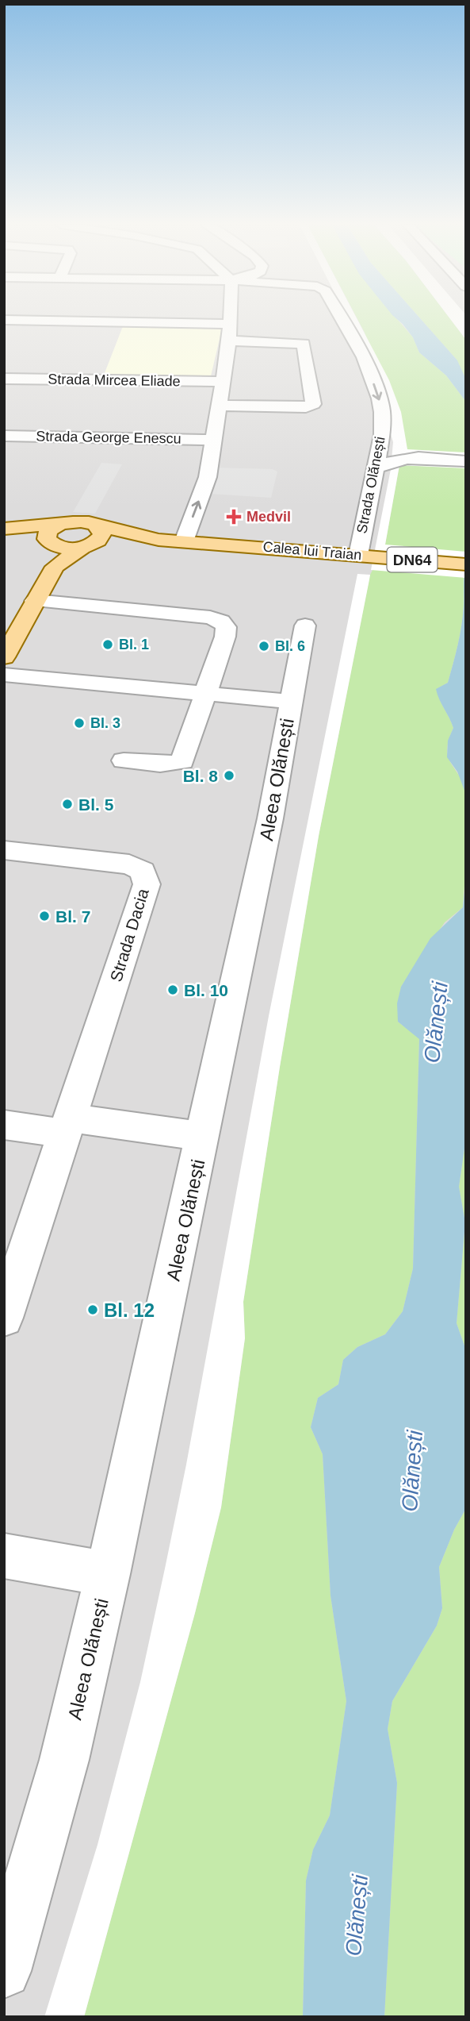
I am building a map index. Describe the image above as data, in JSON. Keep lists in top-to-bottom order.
{
  "streets": {
    "main road": ["Calea lui Traian", "DN64"],
    "street": [
      "Strada Mircea Eliade",
      "Strada George Enescu",
      "Strada Olănești",
      "Aleea Olănești",
      "Strada Dacia"
    ]
  },
  "crossings": [
    ["Strada Olănești", "Calea lui Traian"]
  ],
  "one_way": ["Strada Olănești"],
  "water": ["Olănești"],
  "places": {
    "health": ["Medvil"],
    "other": [
      "Bl. 1",
      "Bl. 6",
      "Bl. 3",
      "Bl. 8",
      "Bl. 5",
      "Bl. 7",
      "Bl. 10",
      "Bl. 12"
    ]
  }
}
